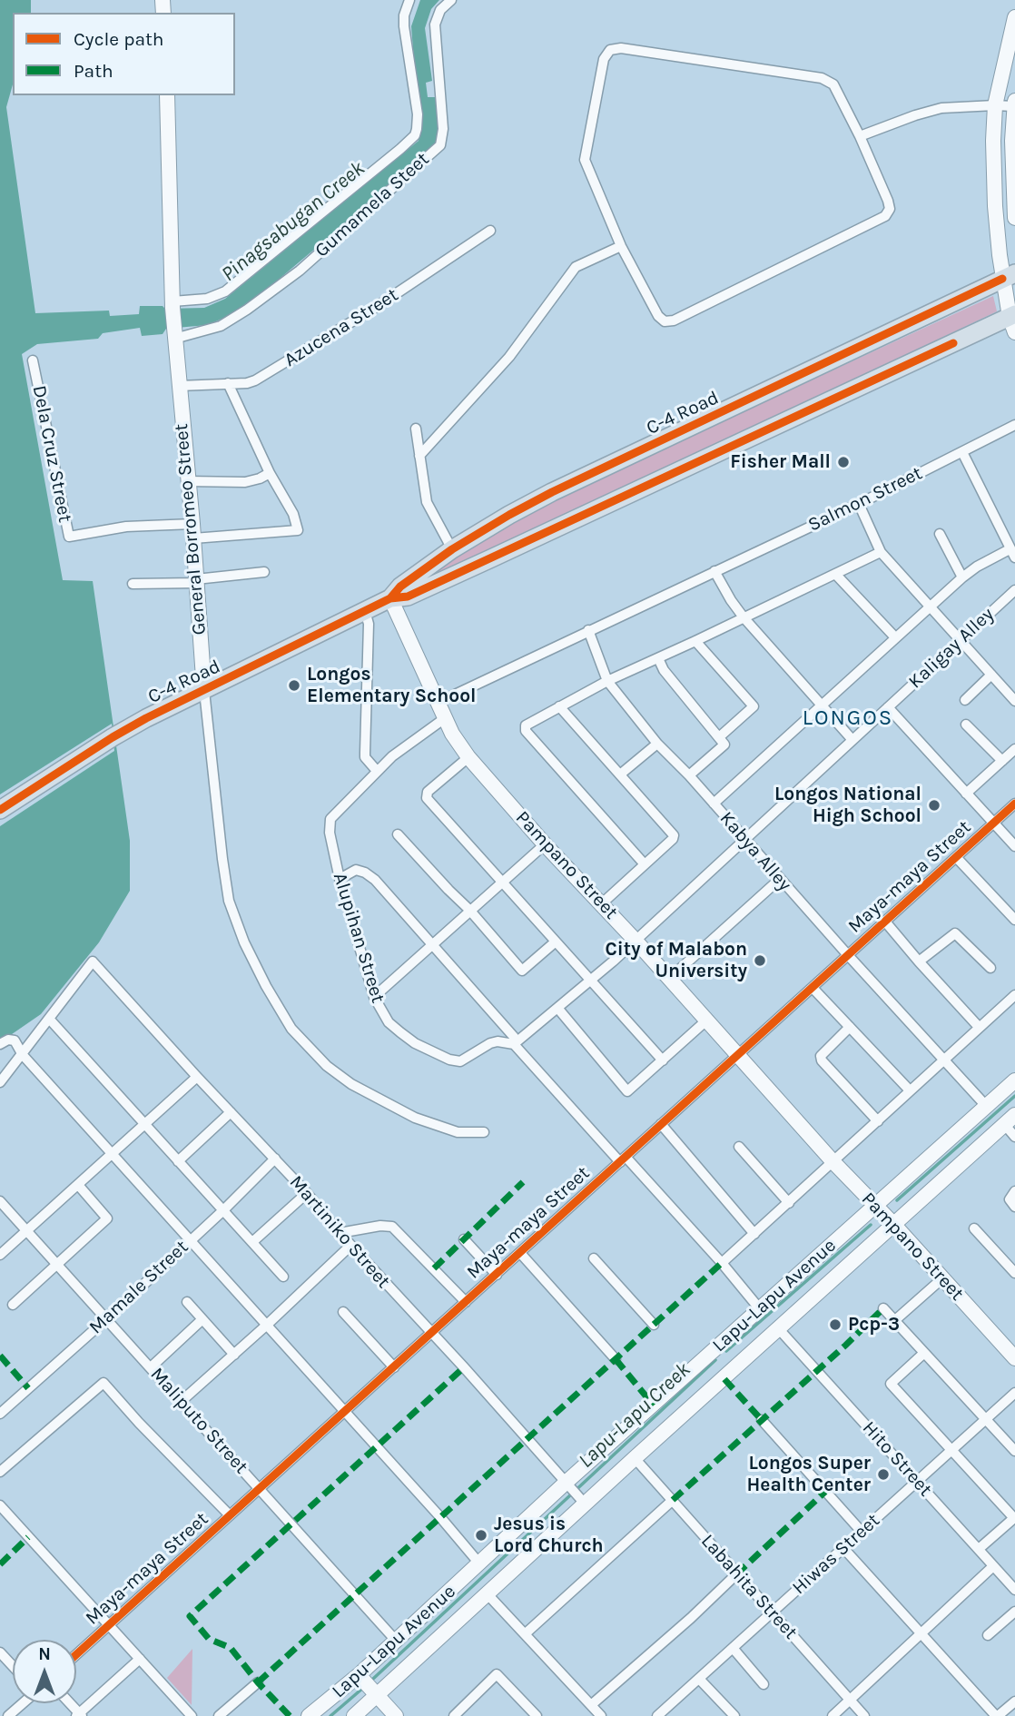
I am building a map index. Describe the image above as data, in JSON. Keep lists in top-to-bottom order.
{
  "streets": {
    "highway": ["C-4 Road"],
    "main road": ["General Borromeo Street", "Pampano Street", "Lapu-Lapu Avenue"],
    "street": [
      "Gumamela Steet",
      "Azucena Street",
      "Dela Cruz Street",
      "Salmon Street",
      "Kaligay Alley",
      "Kabya Alley",
      "Maya-maya Street",
      "Alupihan Street",
      "Martiniko Street",
      "Mamale Street",
      "Maliputo Street",
      "Hito Street",
      "Hiwas Street",
      "Labahita Street"
    ]
  },
  "crossings": [
    ["Gumamela Steet", "General Borromeo Street"],
    ["Azucena Street", "General Borromeo Street"],
    ["C-4 Road", "General Borromeo Street"],
    ["C-4 Road", "Pampano Street"],
    ["Dela Cruz Street", "General Borromeo Street"],
    ["Salmon Street", "Kabya Alley"],
    ["Salmon Street", "Pampano Street"],
    ["Kaligay Alley", "Kabya Alley"],
    ["Kaligay Alley", "Pampano Street"],
    ["Kaligay Alley", "Alupihan Street"],
    ["Kabya Alley", "Maya-maya Street"],
    ["Kabya Alley", "Lapu-Lapu Avenue"],
    ["Pampano Street", "Maya-maya Street"],
    ["Pampano Street", "Alupihan Street"],
    ["Pampano Street", "Lapu-Lapu Avenue"],
    ["Maya-maya Street", "Martiniko Street"],
    ["Maya-maya Street", "Maliputo Street"],
    ["Martiniko Street", "Mamale Street"],
    ["Martiniko Street", "Lapu-Lapu Avenue"],
    ["Mamale Street", "Maliputo Street"],
    ["Lapu-Lapu Avenue", "Maliputo Street"],
    ["Lapu-Lapu Avenue", "Hito Street"],
    ["Lapu-Lapu Avenue", "Labahita Street"],
    ["Hito Street", "Hiwas Street"],
    ["Hiwas Street", "Labahita Street"]
  ],
  "districts": ["LONGOS"],
  "water": ["Pinagsabugan Creek", "Lapu-Lapu Creek"],
  "places": [
    "Fisher Mall",
    "Longos Elementary School",
    "Longos National High School",
    "City of Malabon University",
    "Pcp-3",
    "Longos Super Health Center",
    "Jesus is Lord Church"
  ],
  "legend": ["Cycle path", "Path"],
  "north": "top"
}
